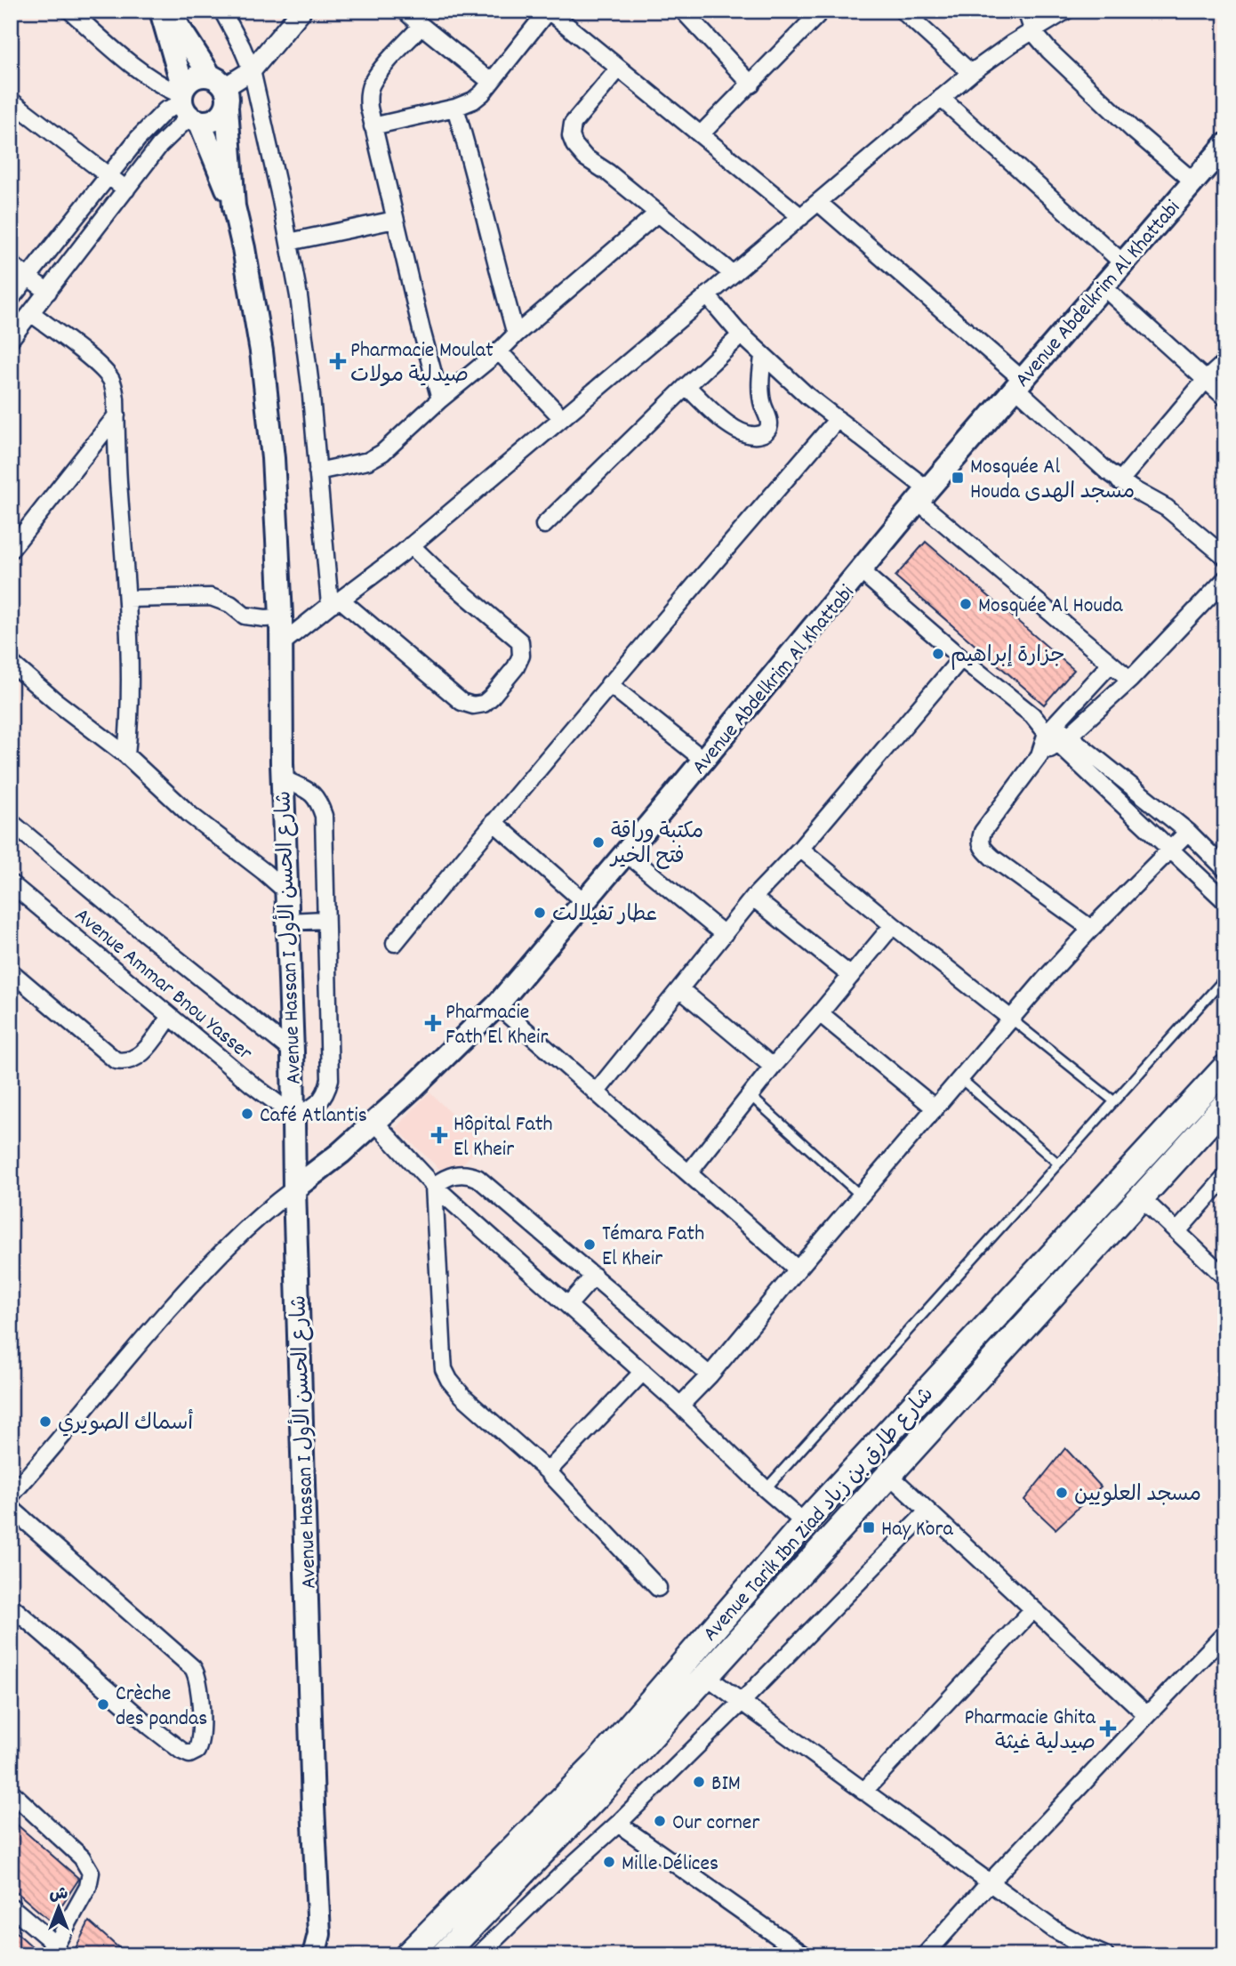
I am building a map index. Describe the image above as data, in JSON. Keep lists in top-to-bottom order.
{
  "streets": {
    "main road": ["Avenue Abdelkrim Al Khattabi", "Avenue Hassan I شارع الحسن الأول", "Avenue Tarik Ibn Ziad شارع طارق بن زياد"],
    "street": ["Avenue Ammar Bnou Yasser"]
  },
  "crossings": [
    ["Avenue Abdelkrim Al Khattabi", "Avenue Hassan I شارع الحسن الأول"],
    ["Avenue Hassan I شارع الحسن الأول", "Avenue Ammar Bnou Yasser"]
  ],
  "places": {
    "health": [
      "Pharmacie Moulat صيدلية مولات",
      "Pharmacie Fath El Kheir",
      "Hôpital Fath El Kheir",
      "Pharmacie Ghita صيدلية غيثة"
    ],
    "transit": ["Mosquée Al Houda مسجد الهدى", "Hay Kora"],
    "other": [
      "Mosquée Al Houda",
      "جزارة إبراهيم",
      "مكتبة وراقة فتح الخير",
      "عطار تفيلالت",
      "Café Atlantis",
      "Témara Fath El Kheir",
      "أسماك الصويري",
      "مسجد العلويين",
      "Crèche des pandas",
      "BIM",
      "Our corner",
      "Mille Délices"
    ]
  },
  "north": "top"
}
